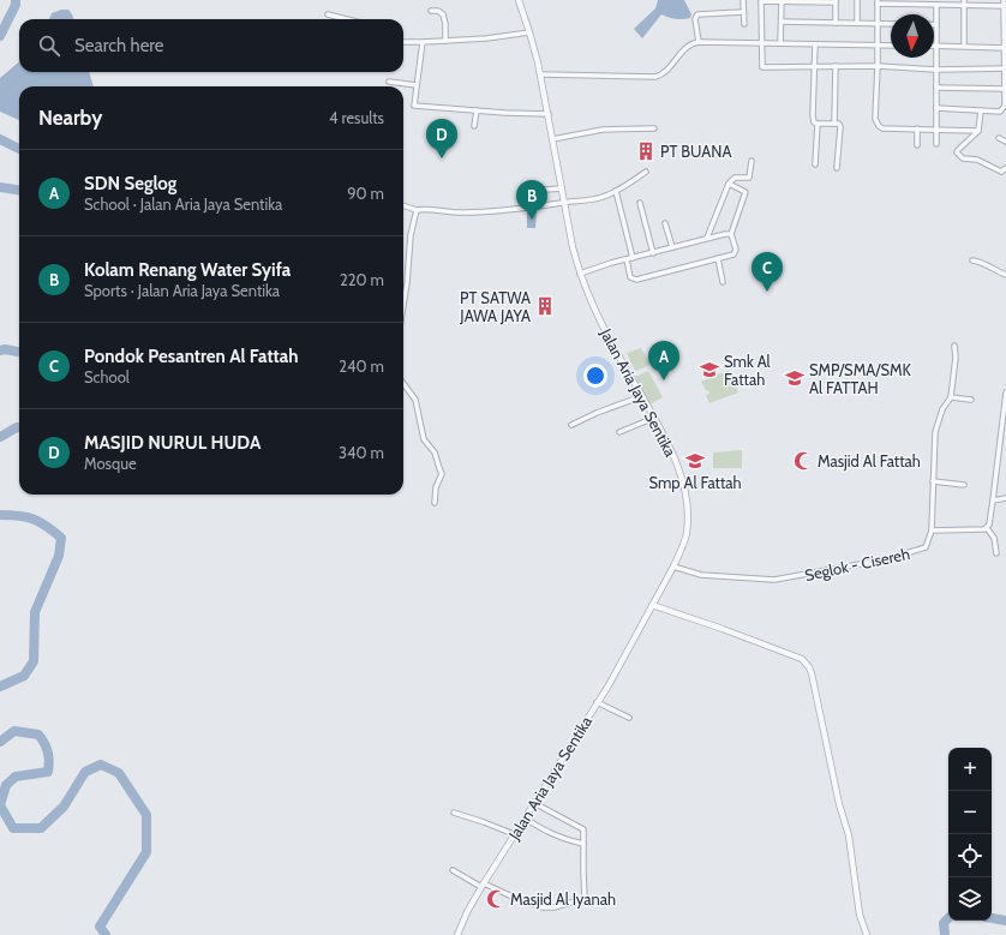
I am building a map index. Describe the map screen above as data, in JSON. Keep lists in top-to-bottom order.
{
  "streets": {
    "street": ["Jalan Aria Jaya Sentika", "Seglok - Cisereh"]
  },
  "crossings": [
    ["Jalan Aria Jaya Sentika", "Seglok - Cisereh"]
  ],
  "places": {
    "building": ["PT BUANA", "PT SATWA JAWA JAYA"],
    "school or university": ["Smk Al Fattah", "SMP/SMA/SMK Al FATTAH", "Smp Al Fattah"],
    "mosque": ["Masjid Al Fattah", "Masjid Al Iyanah"]
  },
  "north": "bottom",
  "page": {
    "search": "Search here",
    "heading": ["Nearby", "4 results"],
    "pins": [
      "D",
      "B",
      "C",
      "A"
    ],
    "list": [
      {
        "mark": "A",
        "name": "SDN Seglog",
        "note": "School · Jalan Aria Jaya Sentika",
        "value": "90 m"
      },
      {
        "mark": "B",
        "name": "Kolam Renang Water Syifa",
        "note": "Sports · Jalan Aria Jaya Sentika",
        "value": "220 m"
      },
      {
        "mark": "C",
        "name": "Pondok Pesantren Al Fattah",
        "note": "School",
        "value": "240 m"
      },
      {
        "mark": "D",
        "name": "MASJID NURUL HUDA",
        "note": "Mosque",
        "value": "340 m"
      }
    ],
    "map_buttons": ["+", "−"]
  }
}
